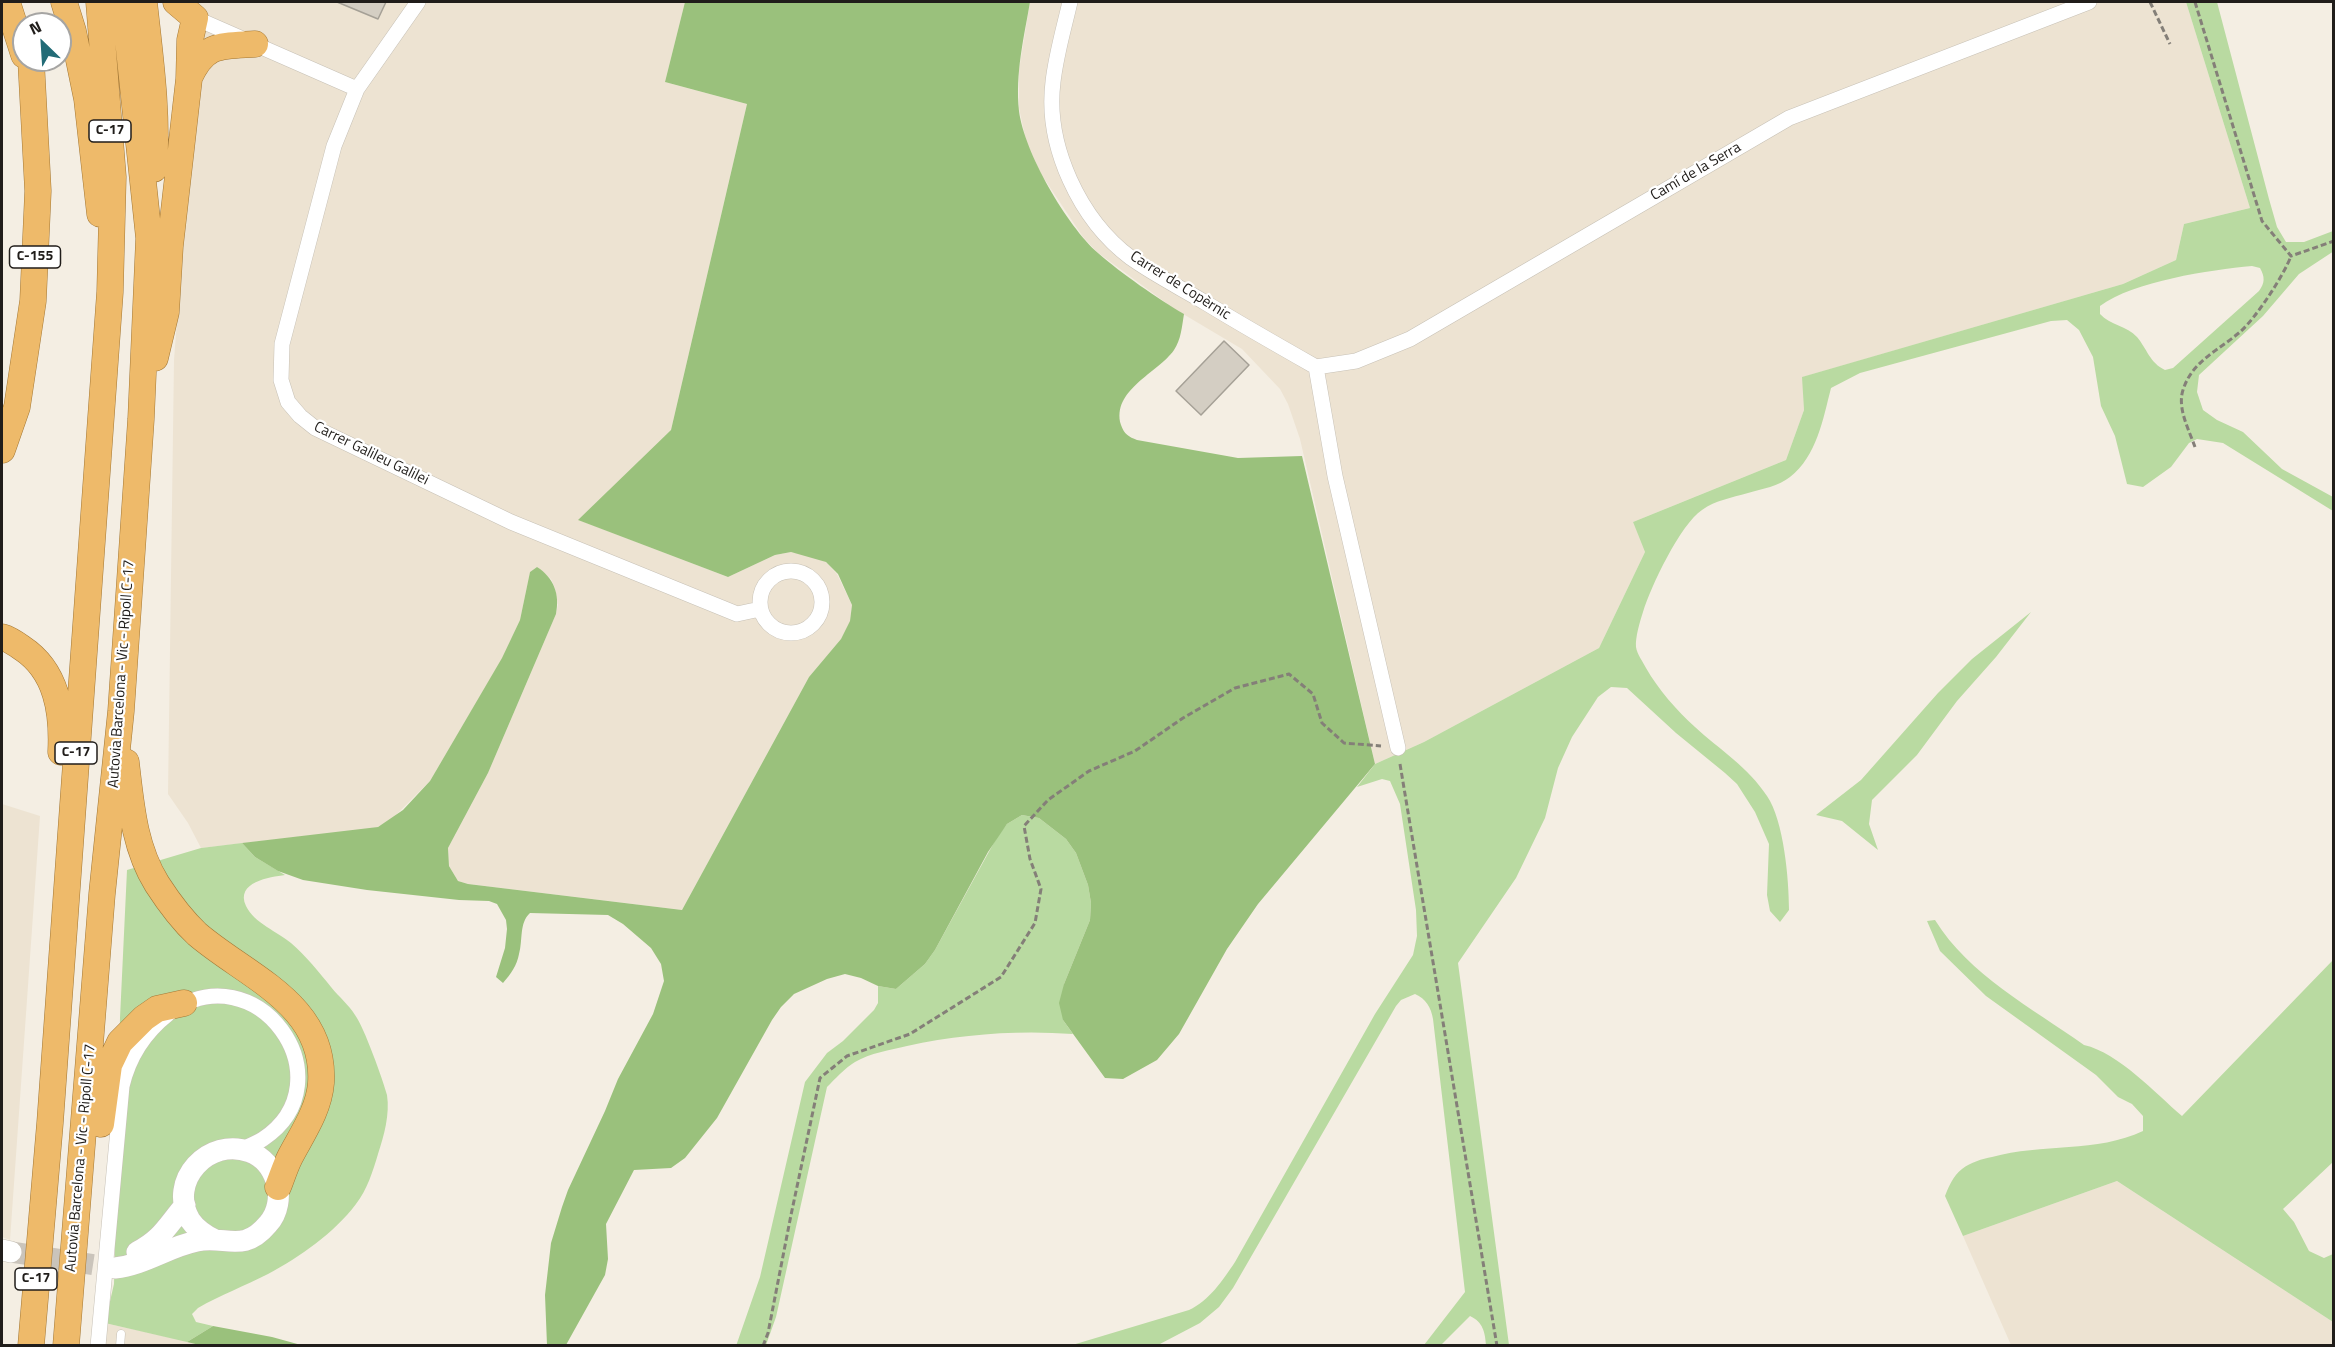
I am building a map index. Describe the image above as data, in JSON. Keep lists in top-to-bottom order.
{
  "streets": {
    "highway": ["C-17", "C-155", "Autovia Barcelona - Vic - Ripoll C-17"],
    "street": ["Camí de la Serra", "Carrer de Copèrnic", "Carrer Galileu Galilei"]
  },
  "crossings": [
    ["Camí de la Serra", "Carrer de Copèrnic"]
  ],
  "north": "top left"
}
